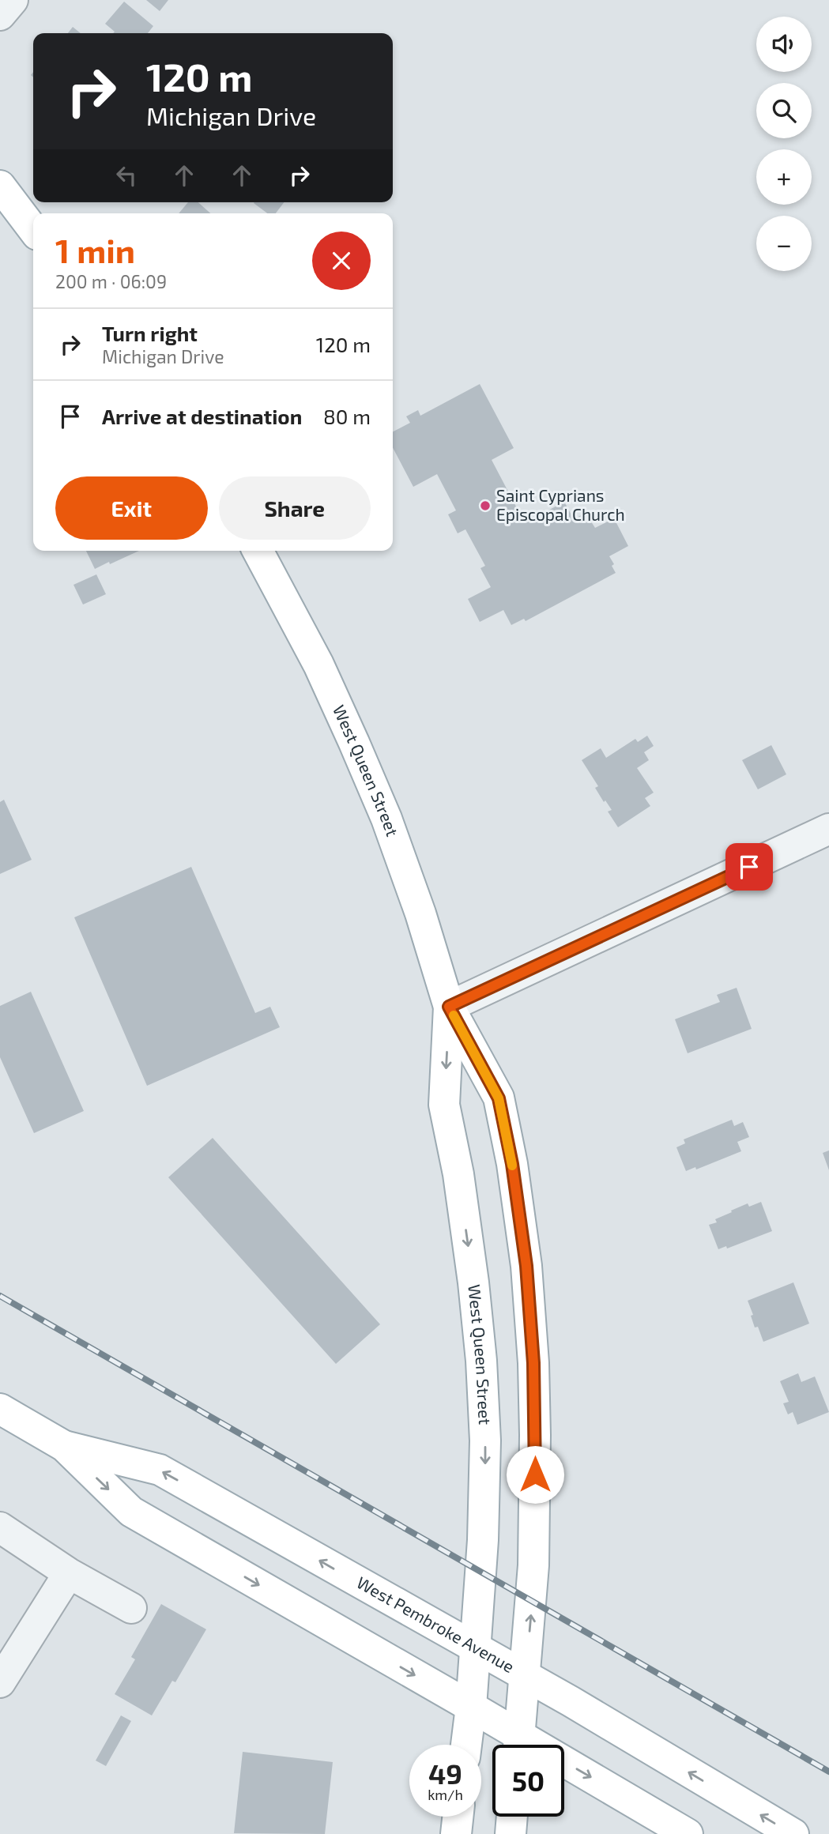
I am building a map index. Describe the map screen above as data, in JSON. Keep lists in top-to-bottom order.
{
  "streets": {
    "main road": ["West Queen Street", "West Pembroke Avenue"]
  },
  "crossings": [
    ["West Queen Street", "West Pembroke Avenue"]
  ],
  "places": ["Saint Cyprians Episcopal Church"],
  "page": {
    "map_buttons": ["+", "−"],
    "turn": ["120 m", "Michigan Drive"],
    "heading": ["1 min", "200 m · 06:09"],
    "list": [
      {
        "name": "Turn right",
        "note": "Michigan Drive",
        "value": "120 m"
      },
      {
        "name": "Arrive at destination",
        "value": "80 m"
      }
    ],
    "buttons": ["Exit", "Share"],
    "speed": "49 km/h",
    "limit": "50"
  }
}
